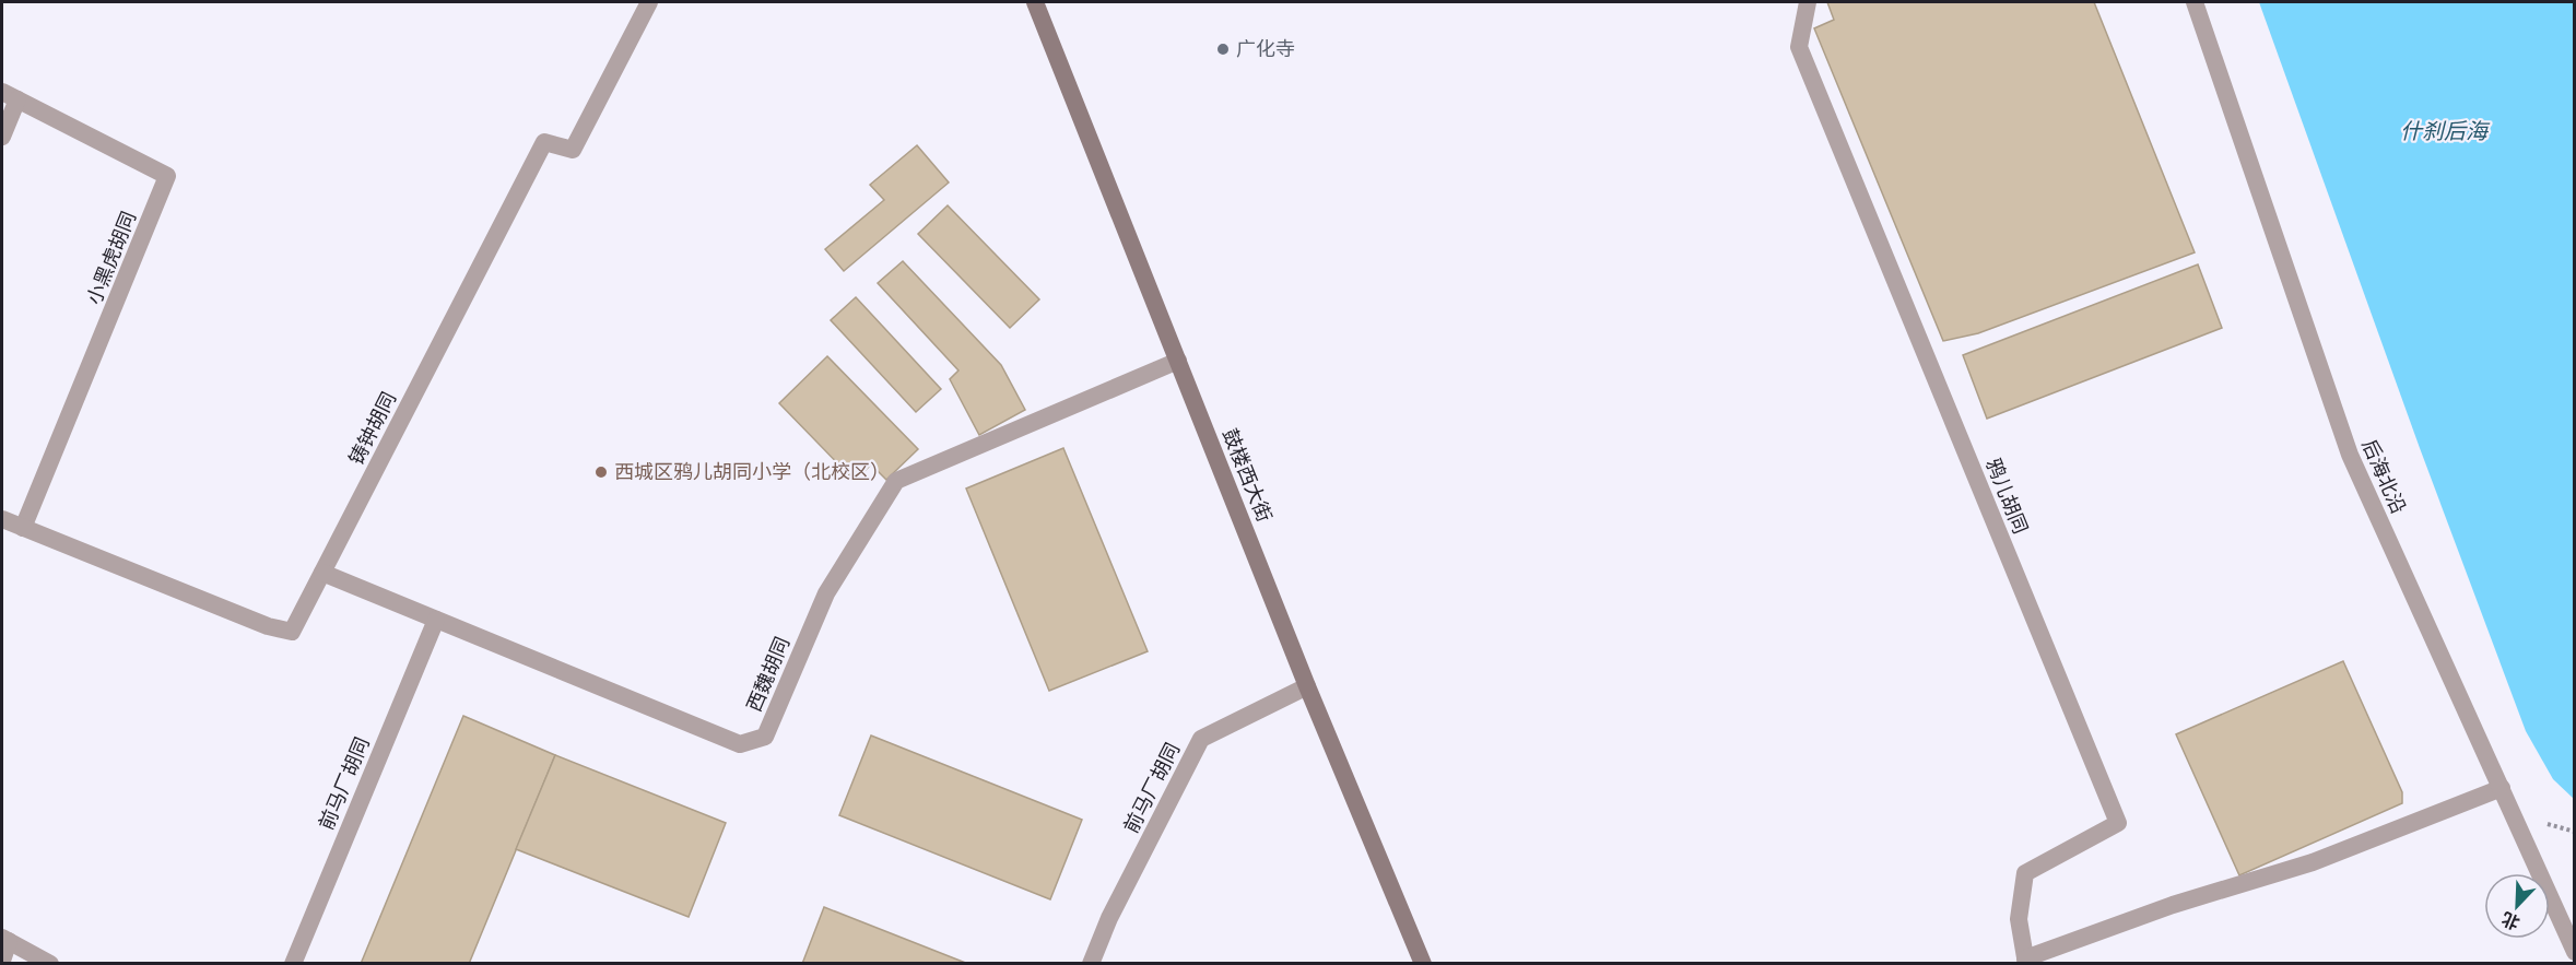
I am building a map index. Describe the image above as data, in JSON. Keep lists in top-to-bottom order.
{
  "streets": {
    "main road": ["鼓楼西大街"],
    "street": [
      "小黑虎胡同",
      "铸钟胡同",
      "后海北沿",
      "鸦儿胡同",
      "西魏胡同",
      "前马厂胡同"
    ]
  },
  "crossings": [
    ["小黑虎胡同", "铸钟胡同"],
    ["铸钟胡同", "西魏胡同"],
    ["鼓楼西大街", "西魏胡同"],
    ["鼓楼西大街", "前马厂胡同"],
    ["西魏胡同", "前马厂胡同"]
  ],
  "water": ["什刹后海"],
  "places": ["广化寺", "西城区鸦儿胡同小学（北校区）"],
  "north": "bottom left"
}
